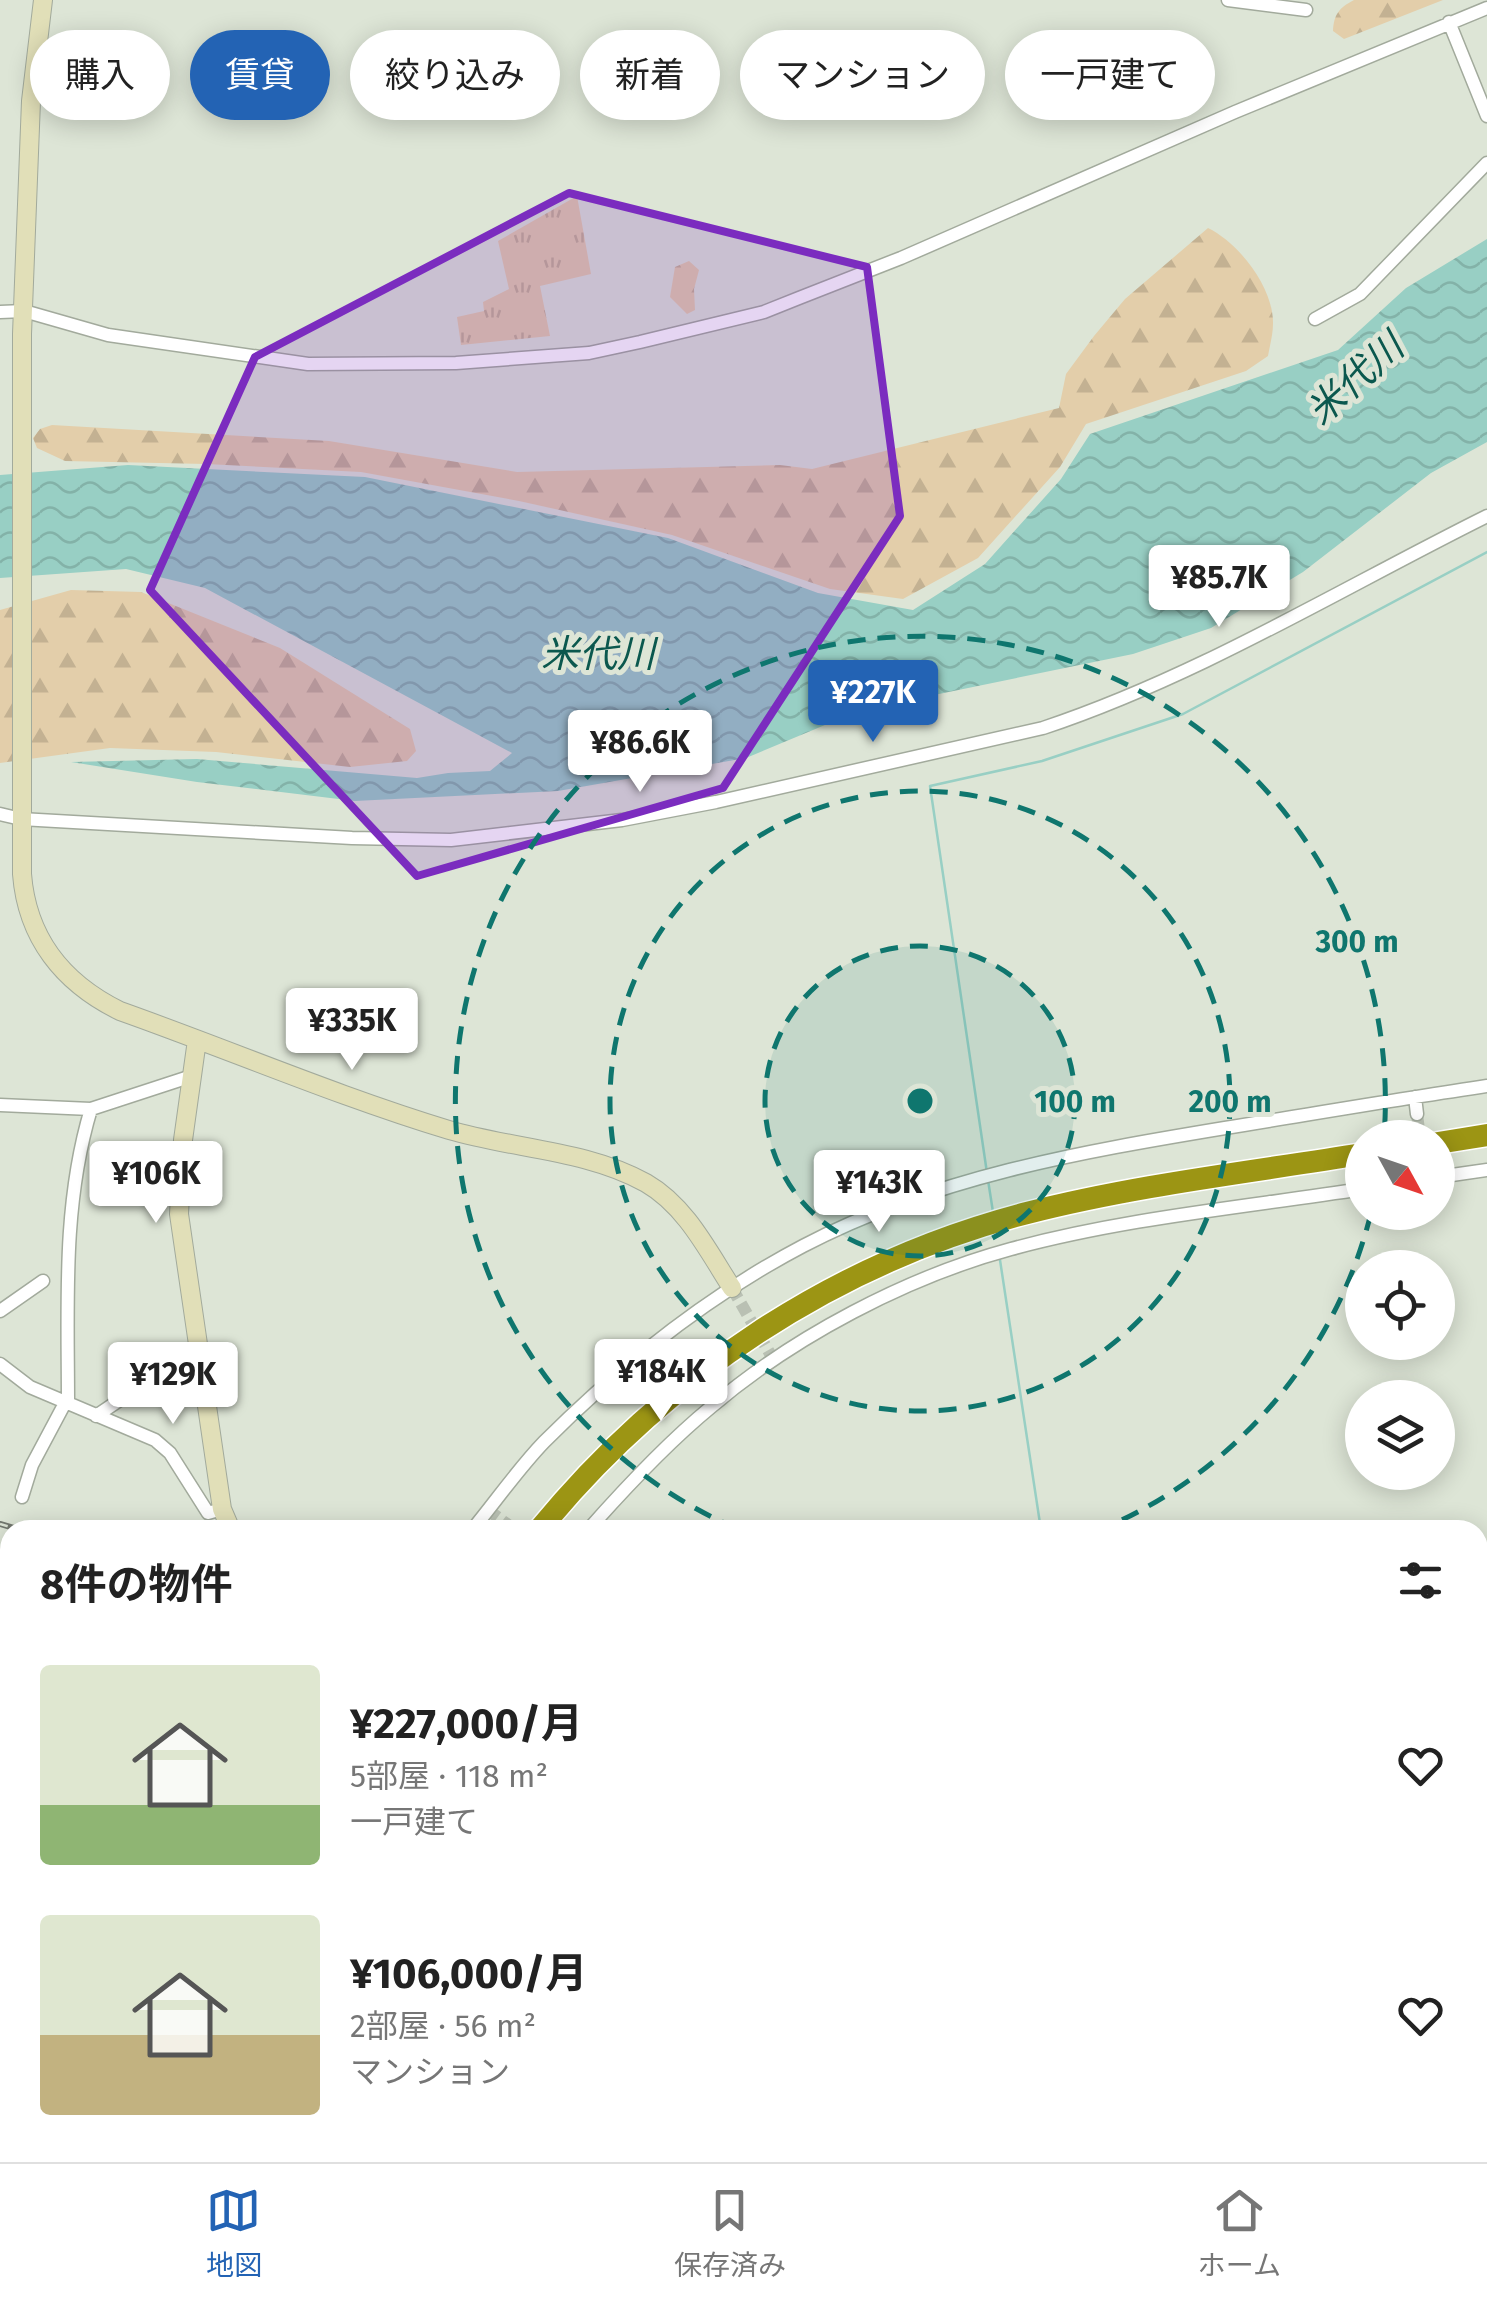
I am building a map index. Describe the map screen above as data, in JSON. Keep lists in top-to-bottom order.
{
  "water": ["米代川"],
  "north": "bottom right",
  "page": {
    "chip": [
      "購入",
      "賃貸",
      "絞り込み",
      "新着",
      "マンション",
      "一戸建て"
    ],
    "price": [
      "¥85.7K",
      "¥227K",
      "¥86.6K",
      "¥335K",
      "¥106K",
      "¥143K",
      "¥184K",
      "¥129K"
    ],
    "heading": "8件の物件",
    "list": [
      {
        "name": "¥227,000/月",
        "note": "5部屋 · 118 m² · 一戸建て"
      },
      {
        "name": "¥106,000/月",
        "note": "2部屋 · 56 m² · マンション"
      }
    ],
    "tabs": ["地図", "保存済み", "ホーム"]
  },
  "rings": ["300 m", "100 m", "200 m"]
}
